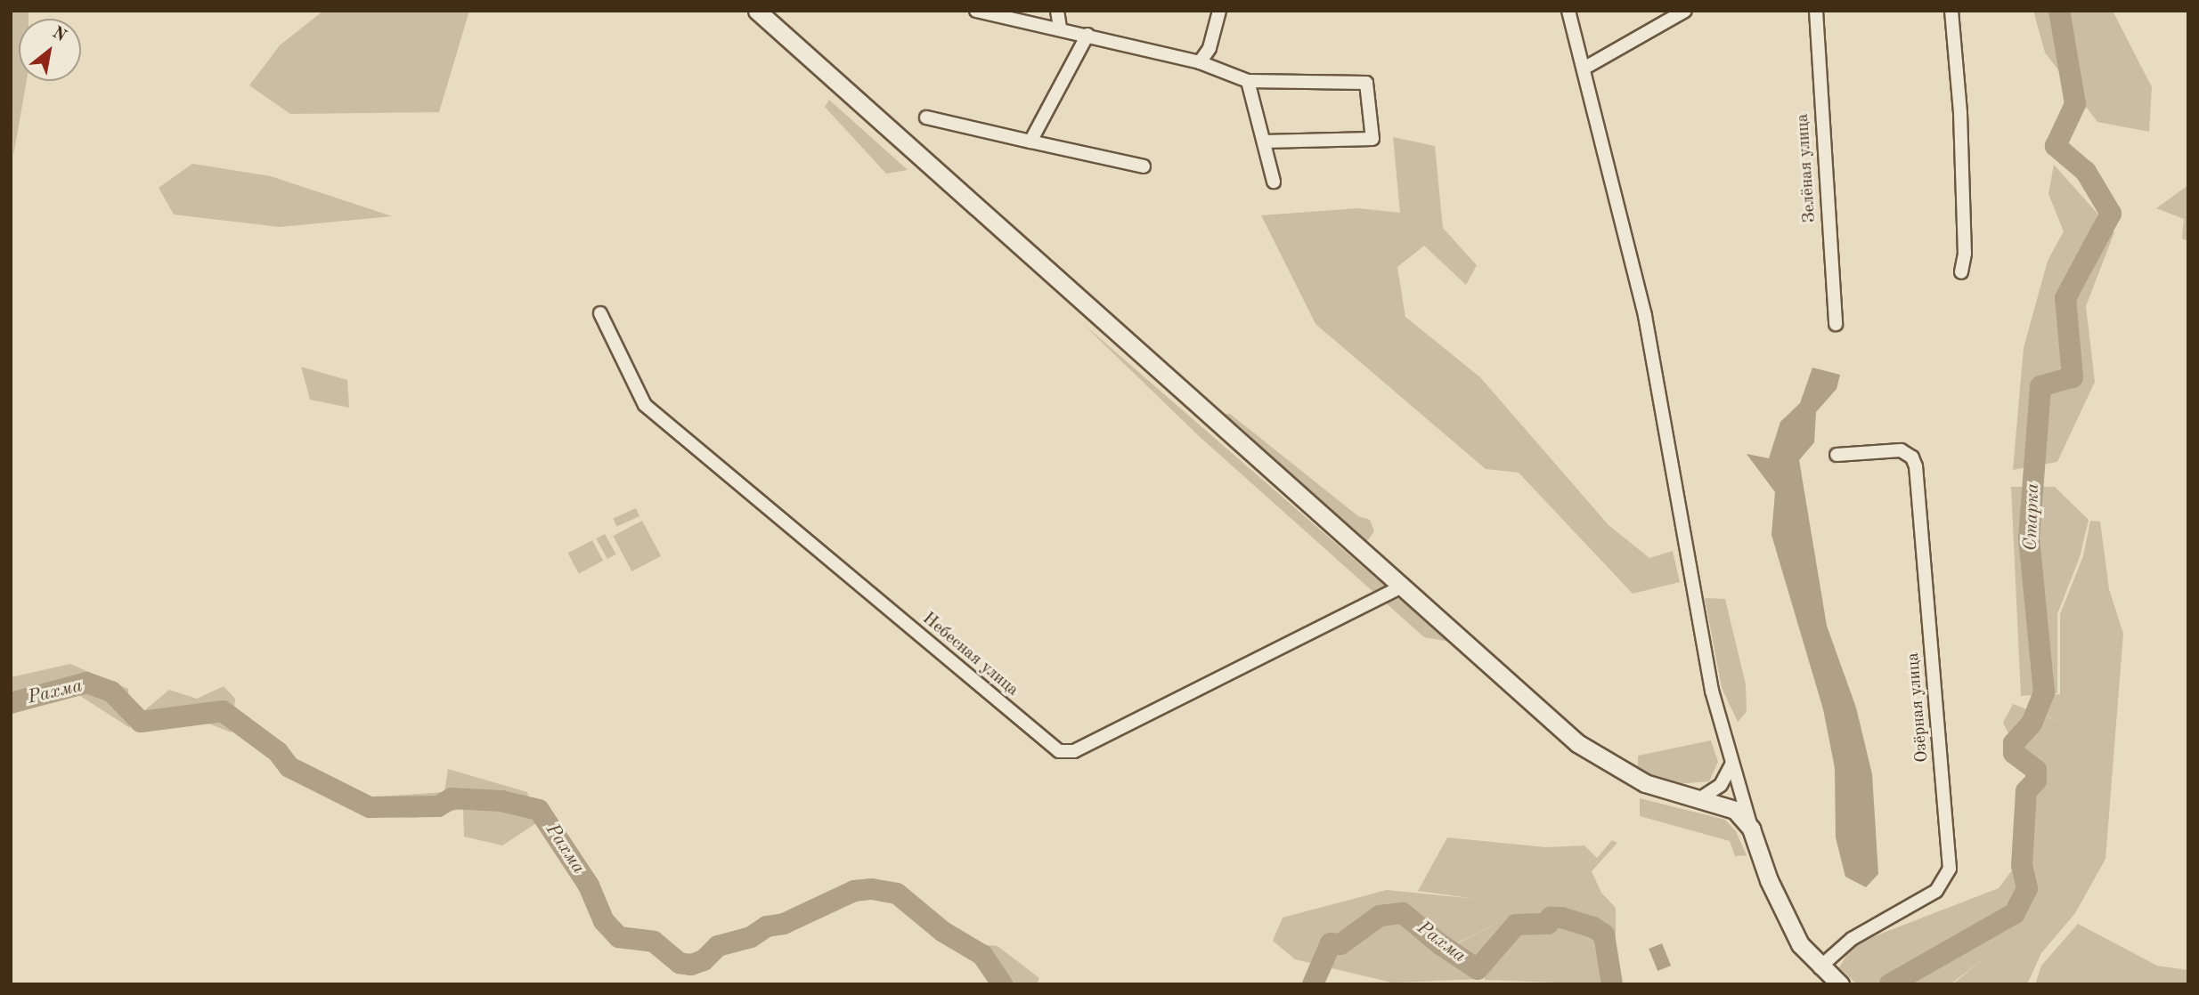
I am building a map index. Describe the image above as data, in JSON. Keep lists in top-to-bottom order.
{
  "streets": {
    "street": ["Зелёная улица", "Небесная улица", "Озёрная улица"]
  },
  "water": ["Старка", "Рахма"],
  "north": "top right"
}
